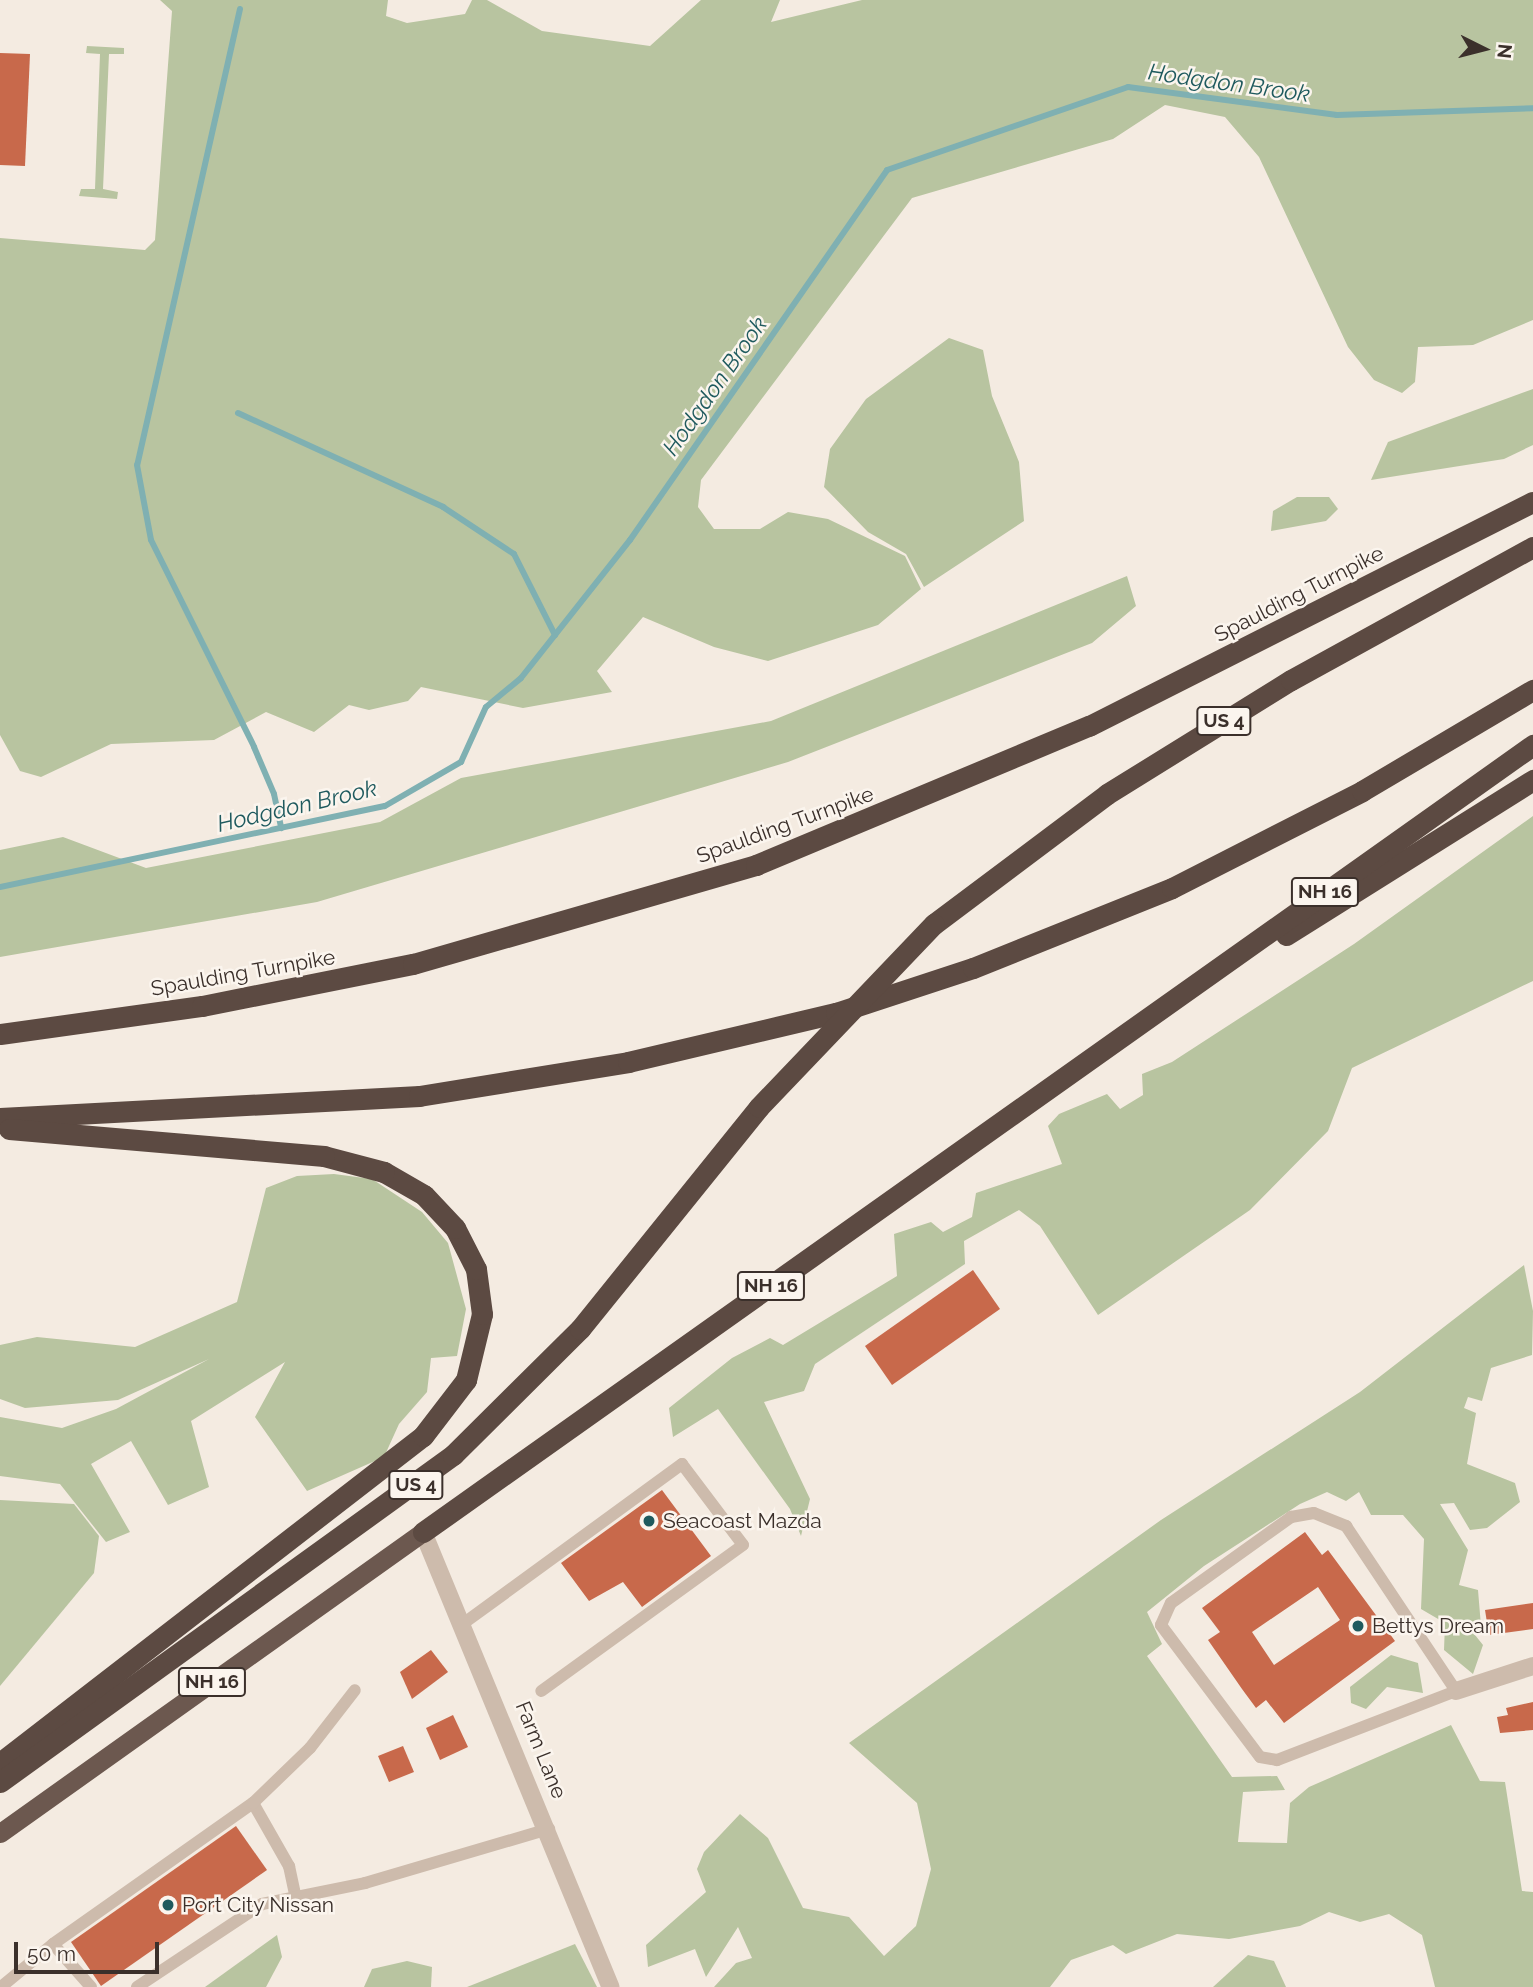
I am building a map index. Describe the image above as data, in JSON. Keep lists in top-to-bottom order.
{
  "streets": {
    "highway": ["Spaulding Turnpike", "US 4", "NH 16"],
    "street": ["Farm Lane"]
  },
  "crossings": [
    ["NH 16", "Farm Lane"]
  ],
  "water": ["Hodgdon Brook"],
  "places": ["Seacoast Mazda", "Bettys Dream", "Port City Nissan"],
  "scale_bar": "50 m",
  "north": "right"
}
